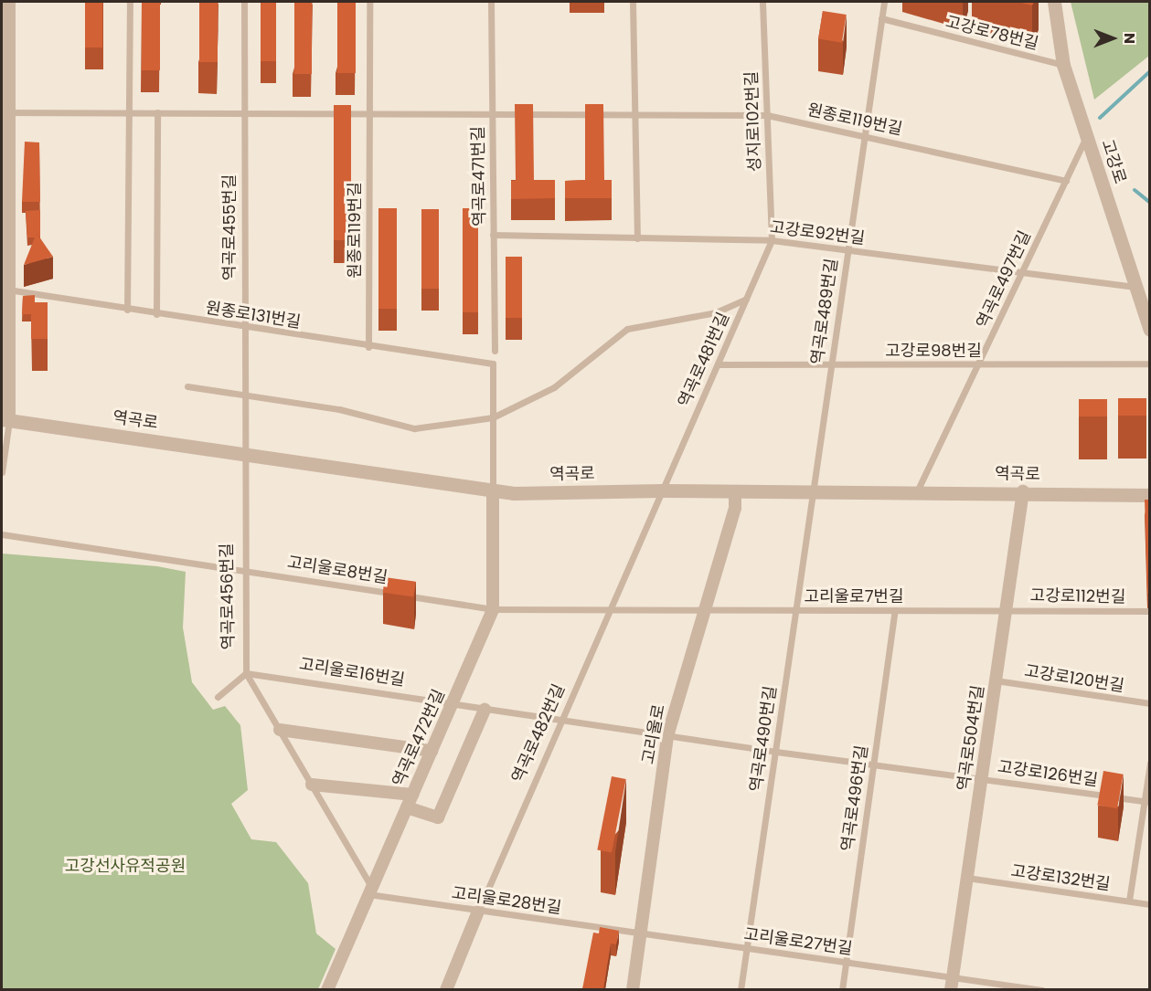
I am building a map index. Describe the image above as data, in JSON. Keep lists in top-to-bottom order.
{
  "streets": {
    "street": [
      "고강로",
      "역곡로",
      "역곡로482번길",
      "고리울로",
      "역곡로472번길",
      "역곡로504번길"
    ],
    "lane": [
      "고강로78번길",
      "원종로119번길",
      "성지로102번길",
      "역곡로471번길",
      "역곡로455번길",
      "고강로92번길",
      "역곡로497번길",
      "역곡로489번길",
      "원종로131번길",
      "고강로98번길",
      "역곡로481번길",
      "고리울로8번길",
      "역곡로456번길",
      "고리울로7번길",
      "고강로112번길",
      "고리울로16번길",
      "고강로120번길",
      "역곡로490번길",
      "고강로126번길",
      "역곡로496번길",
      "고강로132번길",
      "고리울로28번길",
      "고리울로27번길"
    ]
  },
  "crossings": [
    ["고강로78번길", "고강로"],
    ["고강로78번길", "역곡로489번길"],
    ["원종로119번길", "성지로102번길"],
    ["원종로119번길", "역곡로471번길"],
    ["원종로119번길", "역곡로455번길"],
    ["원종로119번길", "역곡로497번길"],
    ["원종로119번길", "역곡로489번길"],
    ["원종로119번길", "원종로131번길"],
    ["성지로102번길", "고강로92번길"],
    ["성지로102번길", "역곡로481번길"],
    ["고강로", "고강로92번길"],
    ["고강로", "역곡로497번길"],
    ["역곡로471번길", "고강로92번길"],
    ["역곡로455번길", "원종로131번길"],
    ["역곡로455번길", "역곡로"],
    ["역곡로455번길", "역곡로456번길"],
    ["고강로92번길", "역곡로497번길"],
    ["고강로92번길", "역곡로489번길"],
    ["고강로92번길", "역곡로481번길"],
    ["역곡로497번길", "고강로98번길"],
    ["역곡로497번길", "역곡로"],
    ["역곡로489번길", "고강로98번길"],
    ["역곡로489번길", "역곡로"],
    ["역곡로489번길", "역곡로490번길"],
    ["고강로98번길", "역곡로481번길"],
    ["역곡로481번길", "역곡로"],
    ["역곡로481번길", "역곡로482번길"],
    ["역곡로", "역곡로456번길"],
    ["역곡로", "역곡로482번길"],
    ["역곡로", "고리울로"],
    ["역곡로", "역곡로472번길"],
    ["역곡로", "역곡로504번길"],
    ["역곡로", "역곡로490번길"],
    ["고리울로8번길", "역곡로456번길"],
    ["고리울로8번길", "고리울로7번길"],
    ["고리울로8번길", "역곡로482번길"],
    ["고리울로8번길", "고리울로"],
    ["고리울로8번길", "역곡로472번길"],
    ["역곡로456번길", "고리울로16번길"],
    ["역곡로456번길", "역곡로472번길"],
    ["역곡로456번길", "고리울로28번길"],
    ["고리울로7번길", "고강로112번길"],
    ["고리울로7번길", "고리울로"],
    ["고리울로7번길", "역곡로504번길"],
    ["고리울로7번길", "역곡로490번길"],
    ["고리울로7번길", "역곡로496번길"],
    ["고강로112번길", "역곡로504번길"],
    ["고리울로16번길", "역곡로482번길"],
    ["고리울로16번길", "고리울로"],
    ["고리울로16번길", "역곡로472번길"],
    ["고리울로16번길", "역곡로490번길"],
    ["고리울로16번길", "고강로126번길"],
    ["고강로120번길", "역곡로504번길"],
    ["역곡로482번길", "고리울로28번길"],
    ["고리울로", "고리울로28번길"],
    ["고리울로", "고리울로27번길"],
    ["역곡로472번길", "고리울로28번길"],
    ["역곡로504번길", "고강로126번길"],
    ["역곡로504번길", "고강로132번길"],
    ["역곡로504번길", "고리울로27번길"],
    ["역곡로490번길", "고강로126번길"],
    ["역곡로490번길", "고리울로27번길"],
    ["고강로126번길", "역곡로496번길"],
    ["역곡로496번길", "고리울로27번길"],
    ["고리울로28번길", "고리울로27번길"]
  ],
  "parks": ["고강선사유적공원"],
  "north": "right"
}
